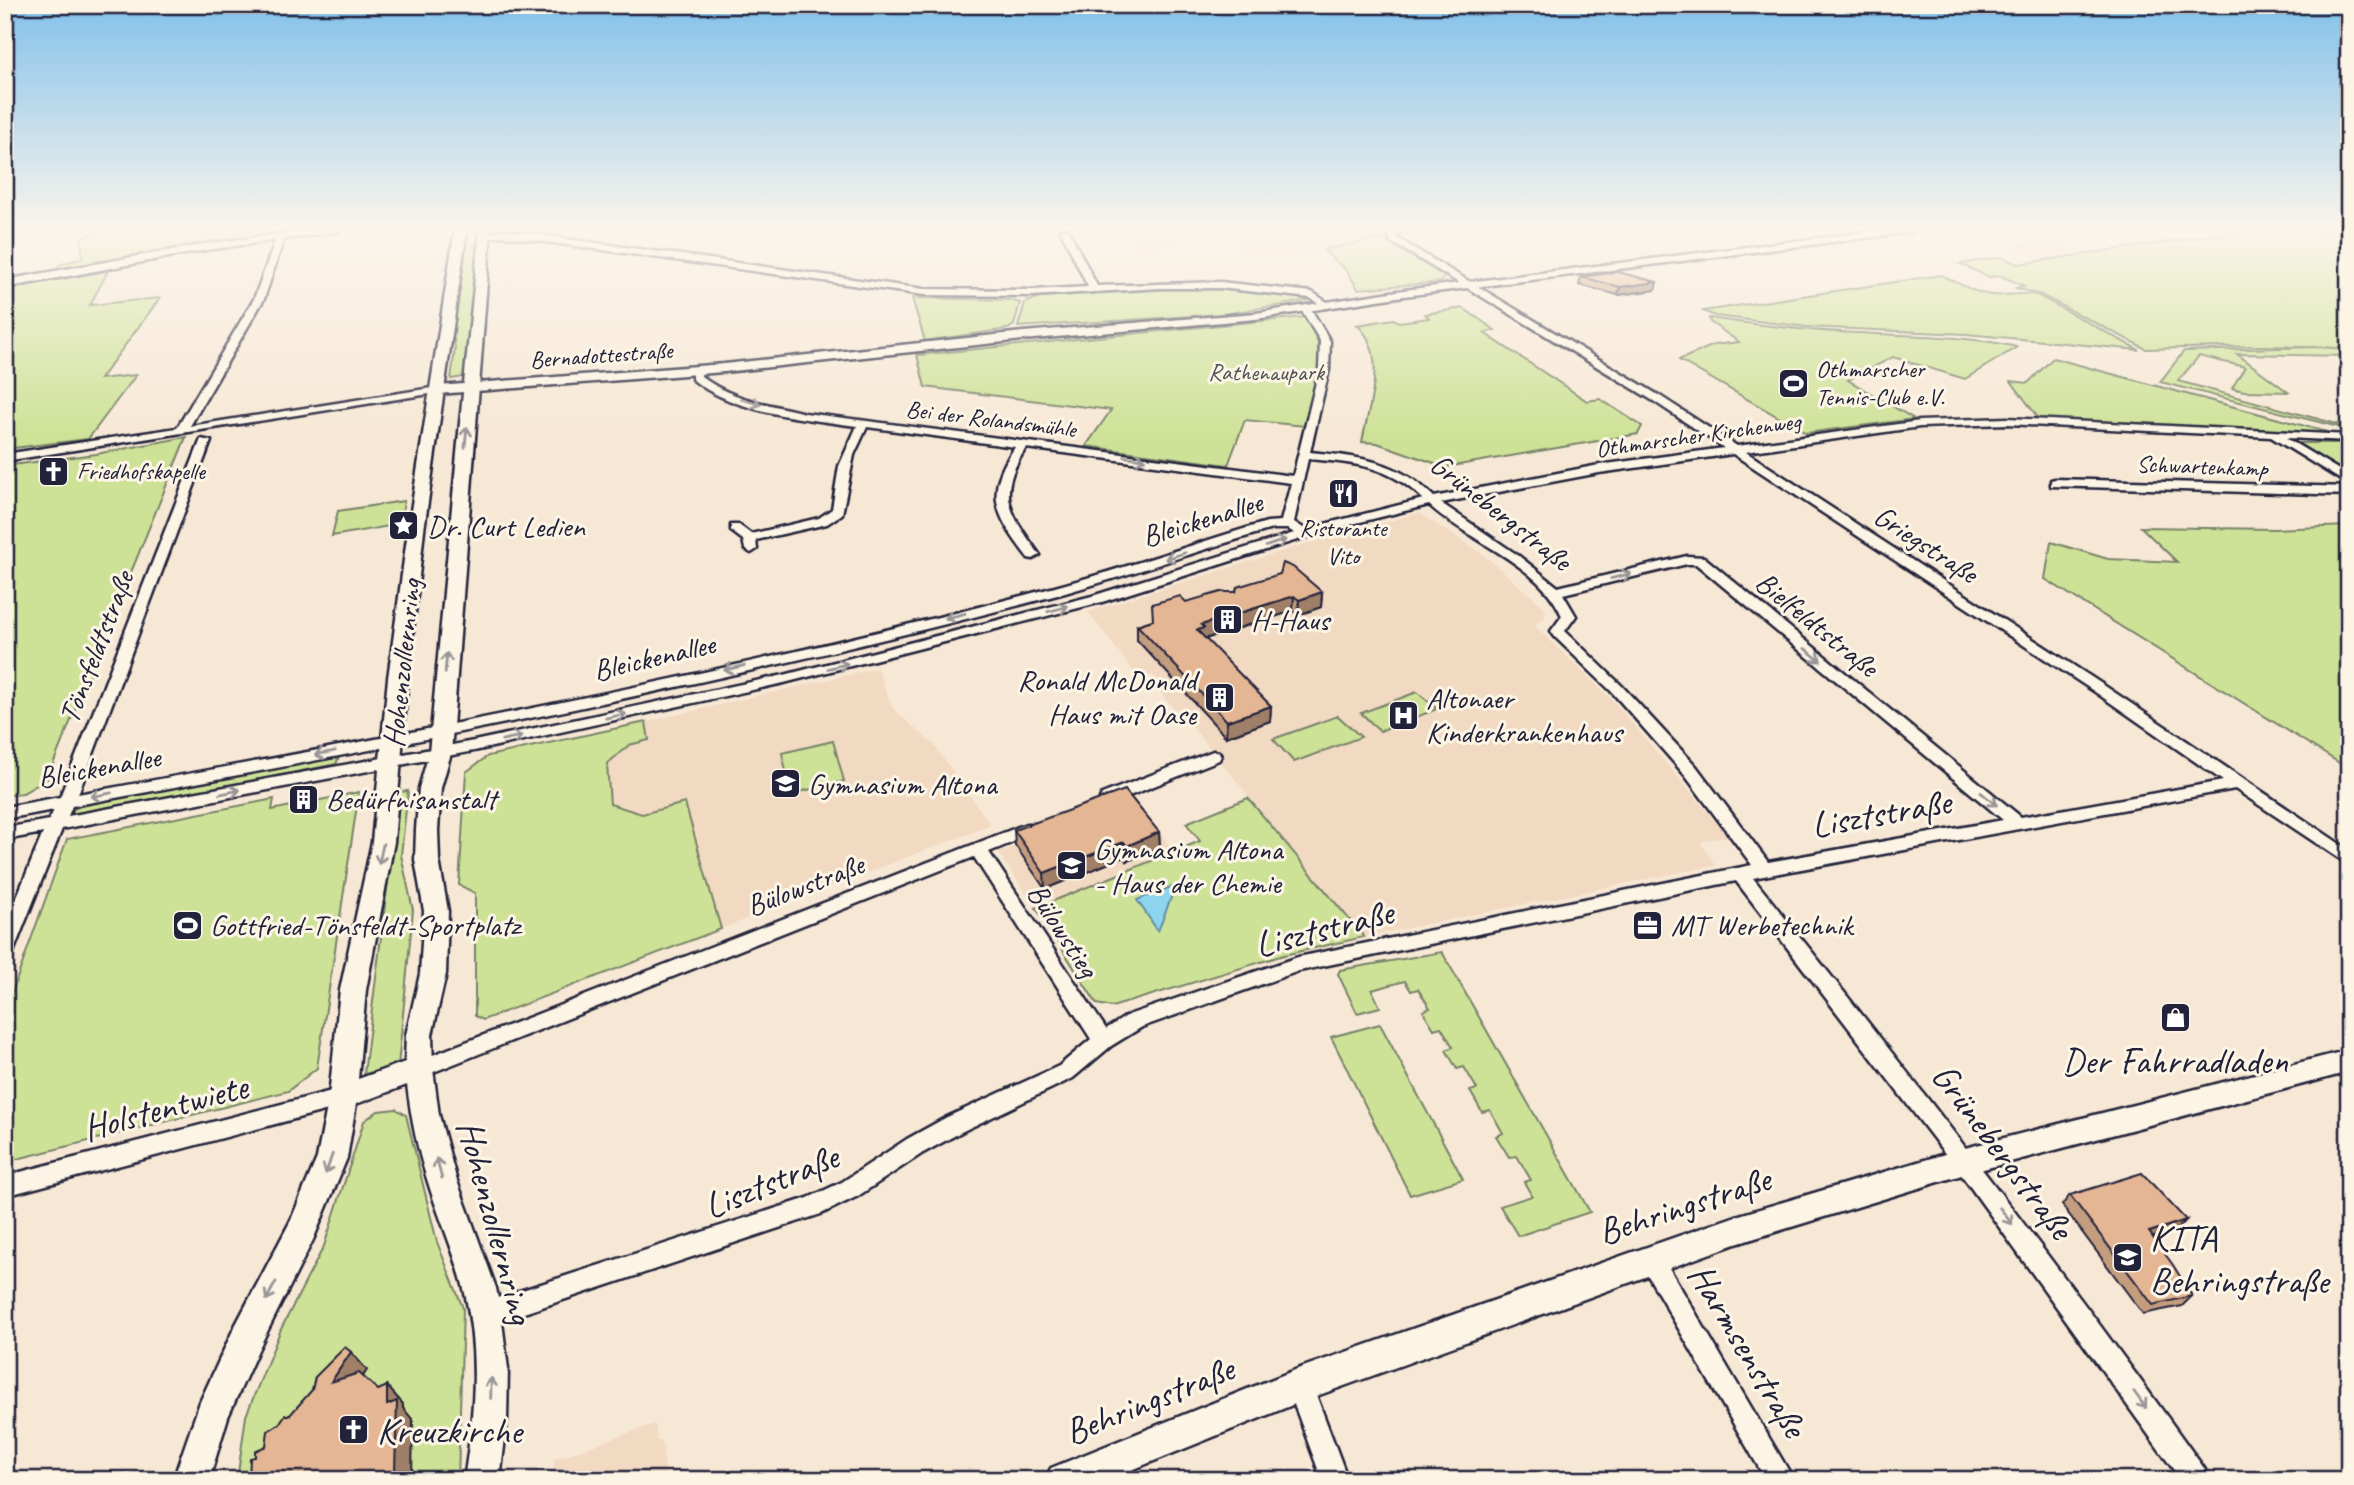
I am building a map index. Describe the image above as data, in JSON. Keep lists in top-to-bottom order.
{
  "streets": {
    "main road": ["Hohenzollernring", "Behringstraße"],
    "street": [
      "Bernadottestraße",
      "Bei der Rolandsmühle",
      "Othmarscher Kirchenweg",
      "Schwartenkamp",
      "Grünebergstraße",
      "Bleickenallee",
      "Griegstraße",
      "Bielfeldtstraße",
      "Tönsfeldtstraße",
      "Lisztstraße",
      "Bülowstraße",
      "Bülowstieg",
      "Holstentwiete",
      "Harmsenstraße"
    ]
  },
  "crossings": [
    ["Bernadottestraße", "Bei der Rolandsmühle"],
    ["Bernadottestraße", "Hohenzollernring"],
    ["Othmarscher Kirchenweg", "Schwartenkamp"],
    ["Othmarscher Kirchenweg", "Grünebergstraße"],
    ["Othmarscher Kirchenweg", "Bleickenallee"],
    ["Othmarscher Kirchenweg", "Griegstraße"],
    ["Grünebergstraße", "Bleickenallee"],
    ["Grünebergstraße", "Bielfeldtstraße"],
    ["Grünebergstraße", "Lisztstraße"],
    ["Grünebergstraße", "Behringstraße"],
    ["Bleickenallee", "Tönsfeldtstraße"],
    ["Bleickenallee", "Hohenzollernring"],
    ["Griegstraße", "Lisztstraße"],
    ["Bielfeldtstraße", "Lisztstraße"],
    ["Hohenzollernring", "Lisztstraße"],
    ["Hohenzollernring", "Bülowstraße"],
    ["Hohenzollernring", "Holstentwiete"],
    ["Lisztstraße", "Bülowstieg"],
    ["Bülowstraße", "Bülowstieg"],
    ["Behringstraße", "Harmsenstraße"]
  ],
  "one_way": ["Bei der Rolandsmühle", "Bielfeldtstraße"],
  "parks": ["Rathenaupark"],
  "places": {
    "sports": ["Othmarscher Tennis-Club e.V.", "Gottfried-Tönsfeldt-Sportplatz"],
    "church": ["Friedhofskapelle", "Kreuzkirche"],
    "restaurant": ["Ristorante Vito"],
    "place": ["Dr. Curt Ledien"],
    "building": ["H-Haus", "Ronald McDonald Haus mit Oase", "Bedürfnisanstalt"],
    "hospital": ["Altonaer Kinderkrankenhaus"],
    "school or university": ["Gymnasium Altona", "Gymnasium Altona - Haus der Chemie", "KITA Behringstraße"],
    "office": ["MT Werbetechnik"],
    "shop": ["Der Fahrradladen"]
  }
}
